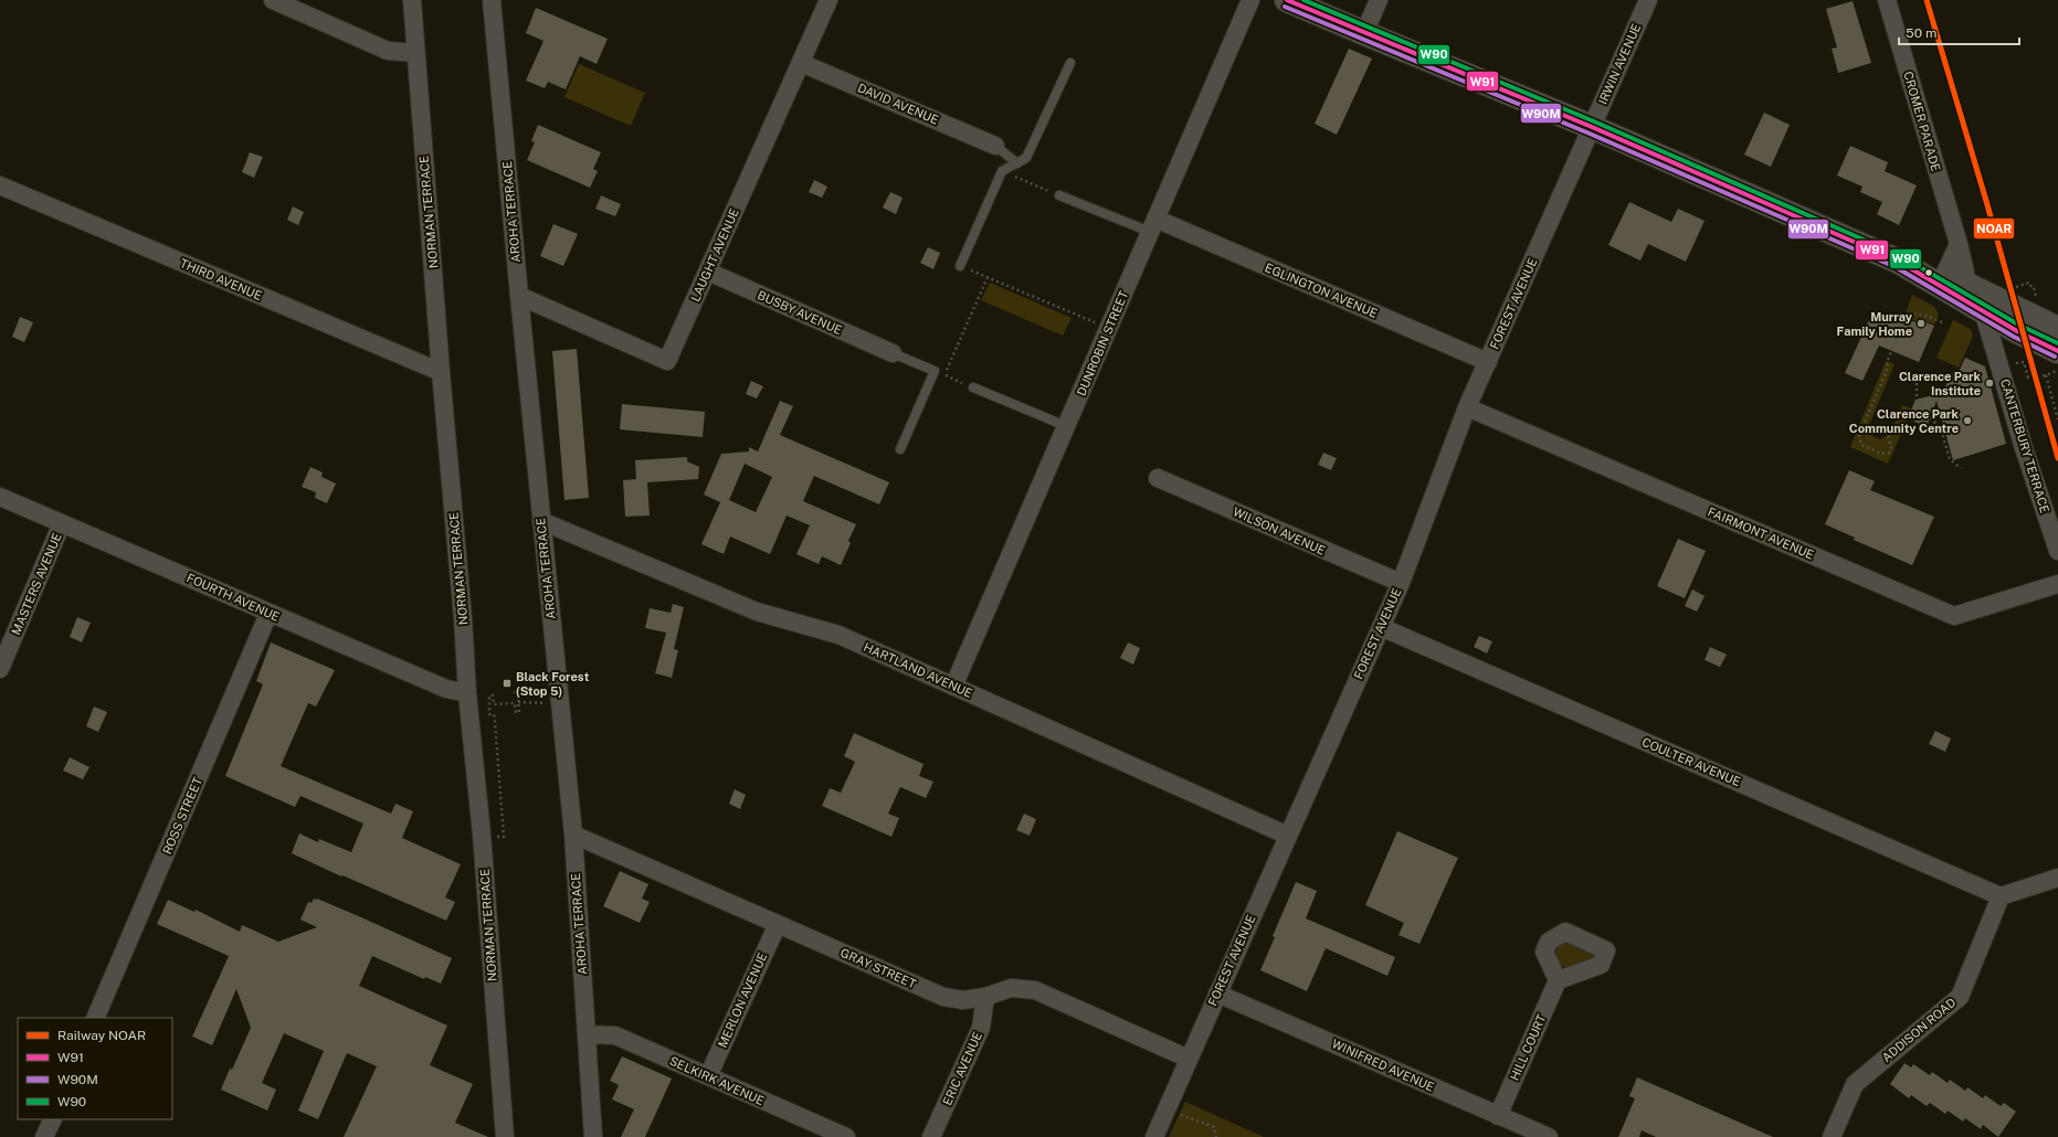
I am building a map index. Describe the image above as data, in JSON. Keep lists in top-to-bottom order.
{
  "streets": {
    "street": [
      "IRWIN AVENUE",
      "DAVID AVENUE",
      "CROMER PARADE",
      "NORMAN TERRACE",
      "AROHA TERRACE",
      "LAUGHT AVENUE",
      "THIRD AVENUE",
      "EGLINGTON AVENUE",
      "FOREST AVENUE",
      "BUSBY AVENUE",
      "DUNROBIN STREET",
      "CANTERBURY TERRACE",
      "WILSON AVENUE",
      "FAIRMONT AVENUE",
      "MASTERS AVENUE",
      "FOURTH AVENUE",
      "HARTLAND AVENUE",
      "COULTER AVENUE",
      "ROSS STREET",
      "GRAY STREET",
      "MERLON AVENUE",
      "ADDISON ROAD",
      "HILL COURT",
      "WINIFRED AVENUE",
      "ERIC AVENUE",
      "SELKIRK AVENUE"
    ]
  },
  "crossings": [
    ["IRWIN AVENUE", "FOREST AVENUE"],
    ["DAVID AVENUE", "LAUGHT AVENUE"],
    ["NORMAN TERRACE", "THIRD AVENUE"],
    ["NORMAN TERRACE", "FOURTH AVENUE"],
    ["AROHA TERRACE", "LAUGHT AVENUE"],
    ["AROHA TERRACE", "HARTLAND AVENUE"],
    ["AROHA TERRACE", "GRAY STREET"],
    ["AROHA TERRACE", "SELKIRK AVENUE"],
    ["LAUGHT AVENUE", "BUSBY AVENUE"],
    ["EGLINGTON AVENUE", "FOREST AVENUE"],
    ["EGLINGTON AVENUE", "DUNROBIN STREET"],
    ["FOREST AVENUE", "WILSON AVENUE"],
    ["FOREST AVENUE", "FAIRMONT AVENUE"],
    ["FOREST AVENUE", "HARTLAND AVENUE"],
    ["FOREST AVENUE", "COULTER AVENUE"],
    ["FOREST AVENUE", "GRAY STREET"],
    ["FOREST AVENUE", "WINIFRED AVENUE"],
    ["DUNROBIN STREET", "HARTLAND AVENUE"],
    ["MASTERS AVENUE", "FOURTH AVENUE"],
    ["FOURTH AVENUE", "ROSS STREET"],
    ["COULTER AVENUE", "ADDISON ROAD"],
    ["GRAY STREET", "MERLON AVENUE"],
    ["GRAY STREET", "ERIC AVENUE"],
    ["MERLON AVENUE", "SELKIRK AVENUE"],
    ["HILL COURT", "WINIFRED AVENUE"]
  ],
  "places": {
    "other": ["Murray Family Home", "Clarence Park Institute", "Clarence Park Community Centre"],
    "transit": ["Black Forest (Stop 5)"]
  },
  "lines": [
    "rail line NOAR",
    "transit line W91",
    "transit line W90",
    "transit line W90M"
  ],
  "legend": [
    "Railway NOAR",
    "W91",
    "W90M",
    "W90"
  ],
  "scale_bar": "50 m"
}
